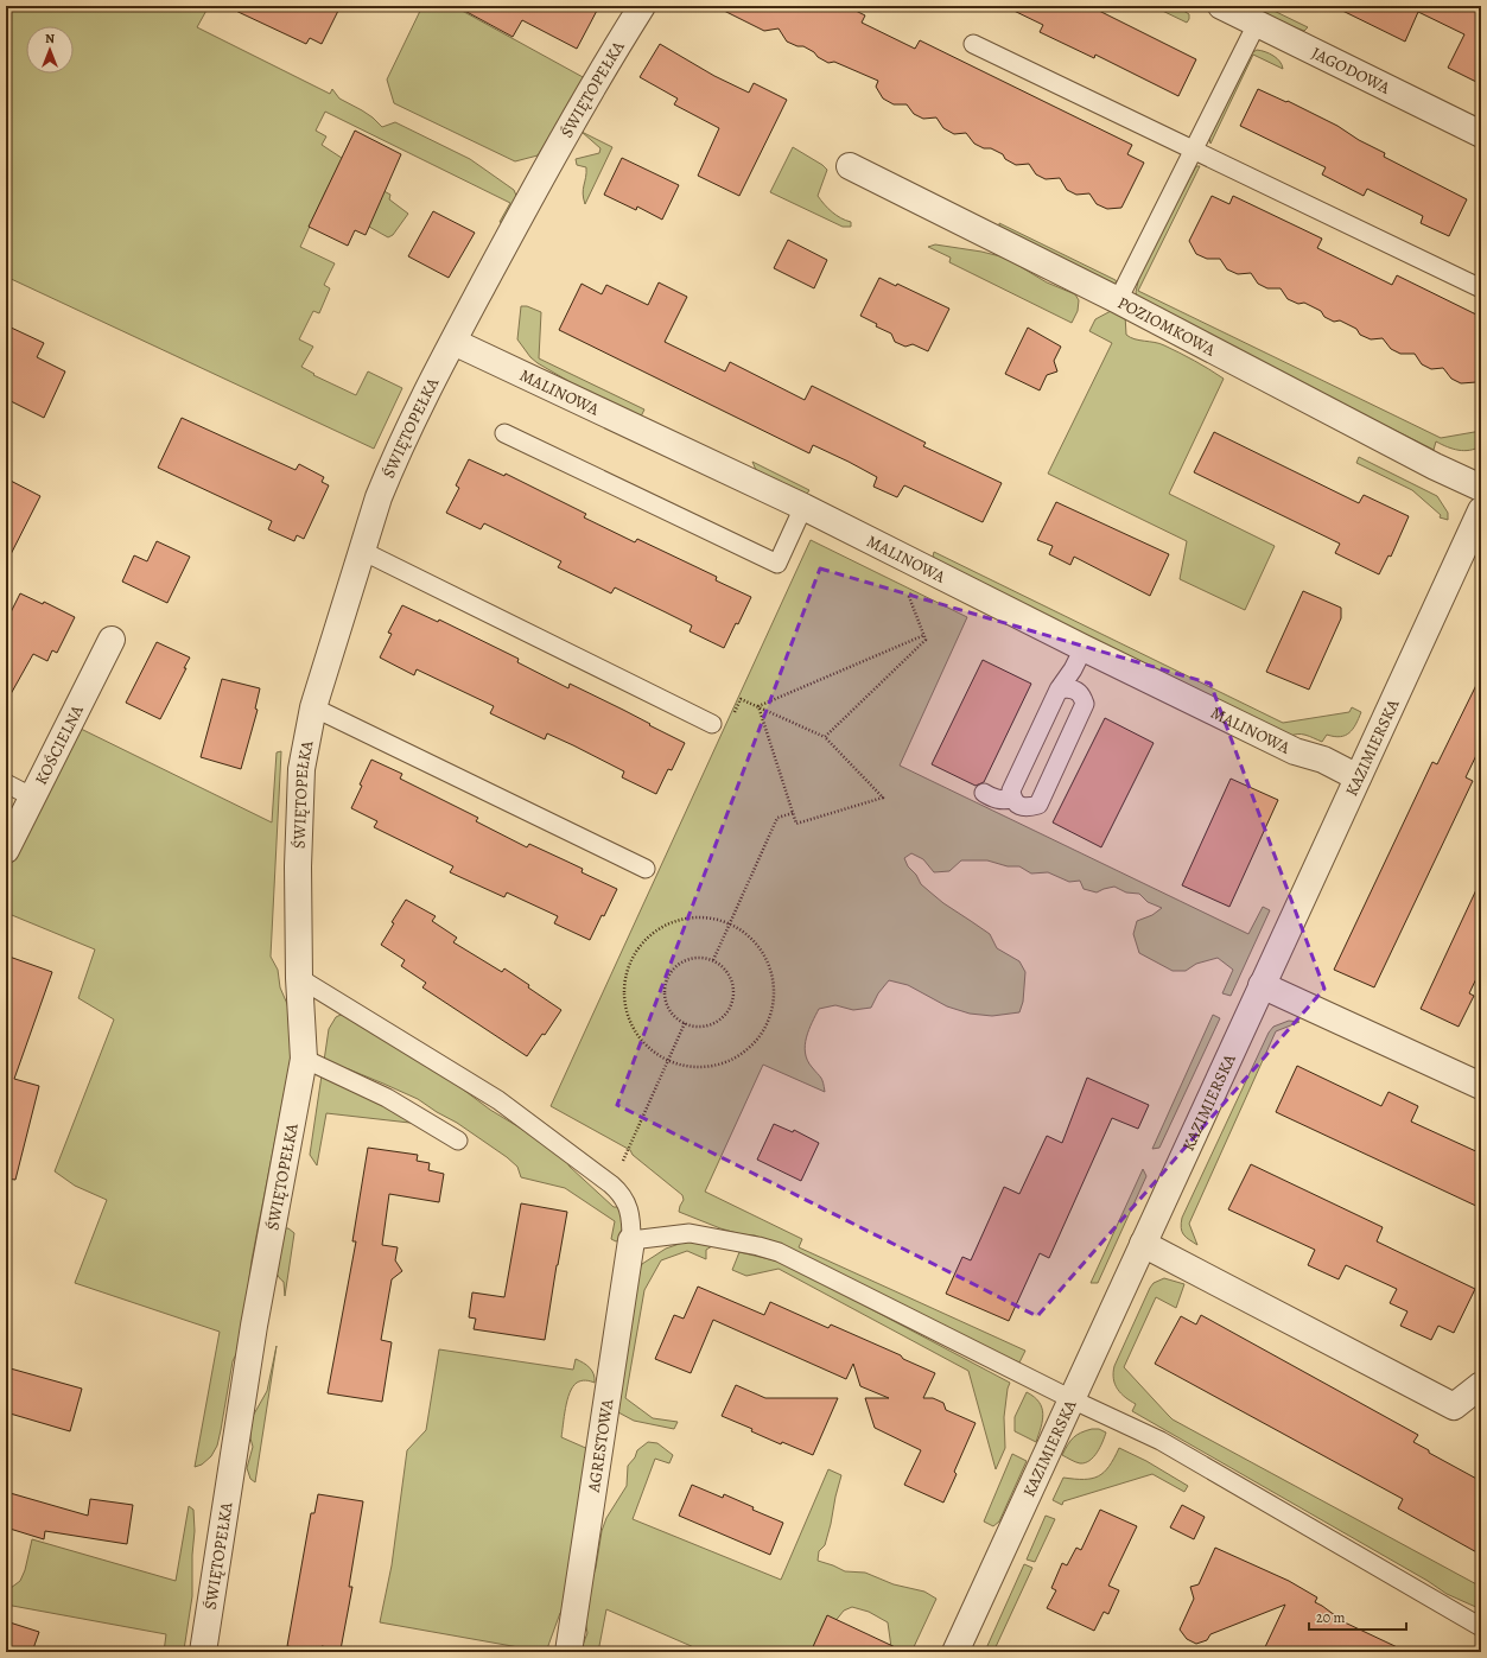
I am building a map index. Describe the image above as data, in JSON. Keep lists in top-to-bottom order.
{
  "streets": {
    "street": [
      "JAGODOWA",
      "ŚWIĘTOPEŁKA",
      "POZIOMKOWA",
      "MALINOWA",
      "KOŚCIELNA",
      "KAZIMIERSKA",
      "AGRESTOWA"
    ]
  },
  "crossings": [
    ["ŚWIĘTOPEŁKA", "MALINOWA"],
    ["MALINOWA", "KAZIMIERSKA"]
  ],
  "scale_bar": "20 m",
  "north": "top"
}
